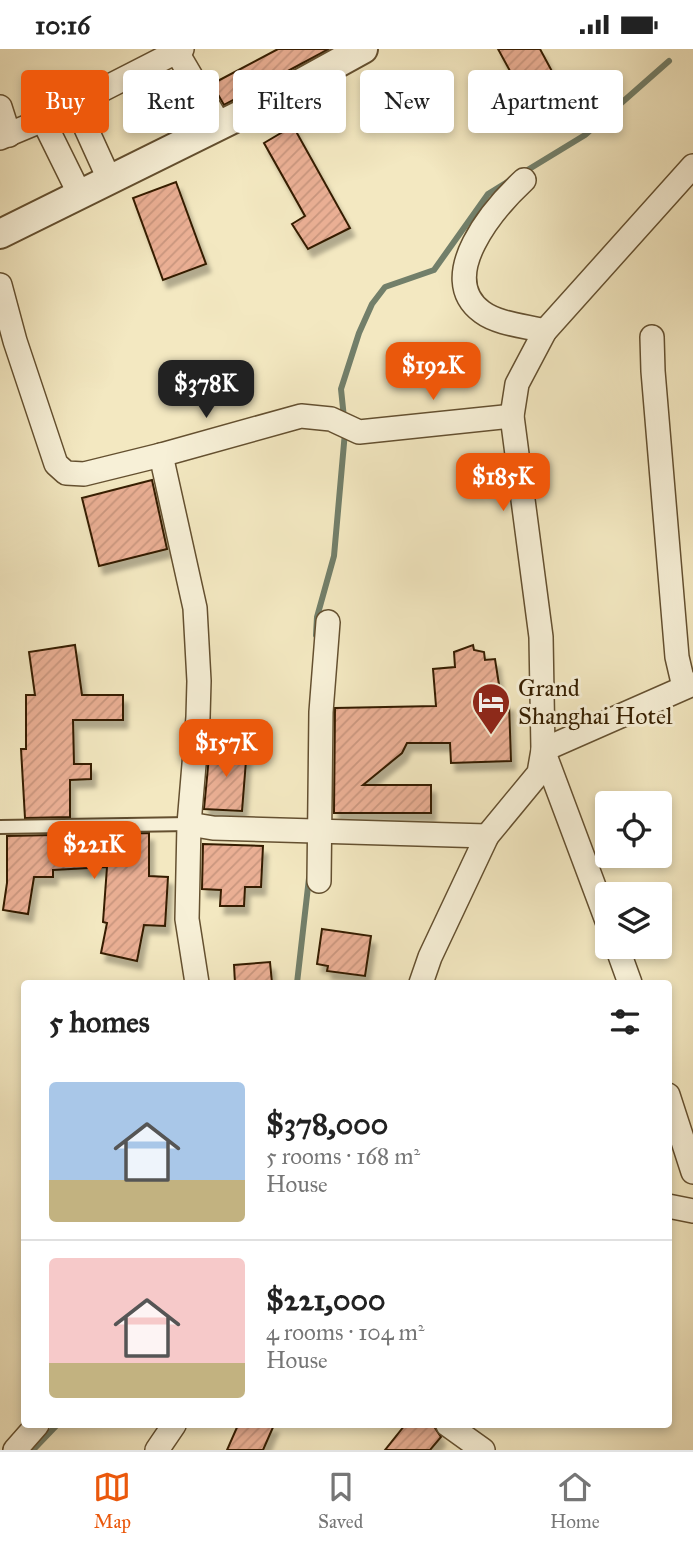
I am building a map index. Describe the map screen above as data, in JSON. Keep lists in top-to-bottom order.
{
  "places": {
    "hotel": ["Grand Shanghai Hotel"]
  },
  "page": {
    "status": "10:16",
    "chip": [
      "Buy",
      "Rent",
      "Filters",
      "New",
      "Apartment"
    ],
    "price": [
      "$192K",
      "$378K",
      "$185K",
      "$157K",
      "$221K"
    ],
    "heading": "5 homes",
    "list": [
      {
        "name": "$378,000",
        "note": "5 rooms · 168 m² · House"
      },
      {
        "name": "$221,000",
        "note": "4 rooms · 104 m² · House"
      }
    ],
    "tabs": ["Map", "Saved", "Home"]
  }
}
